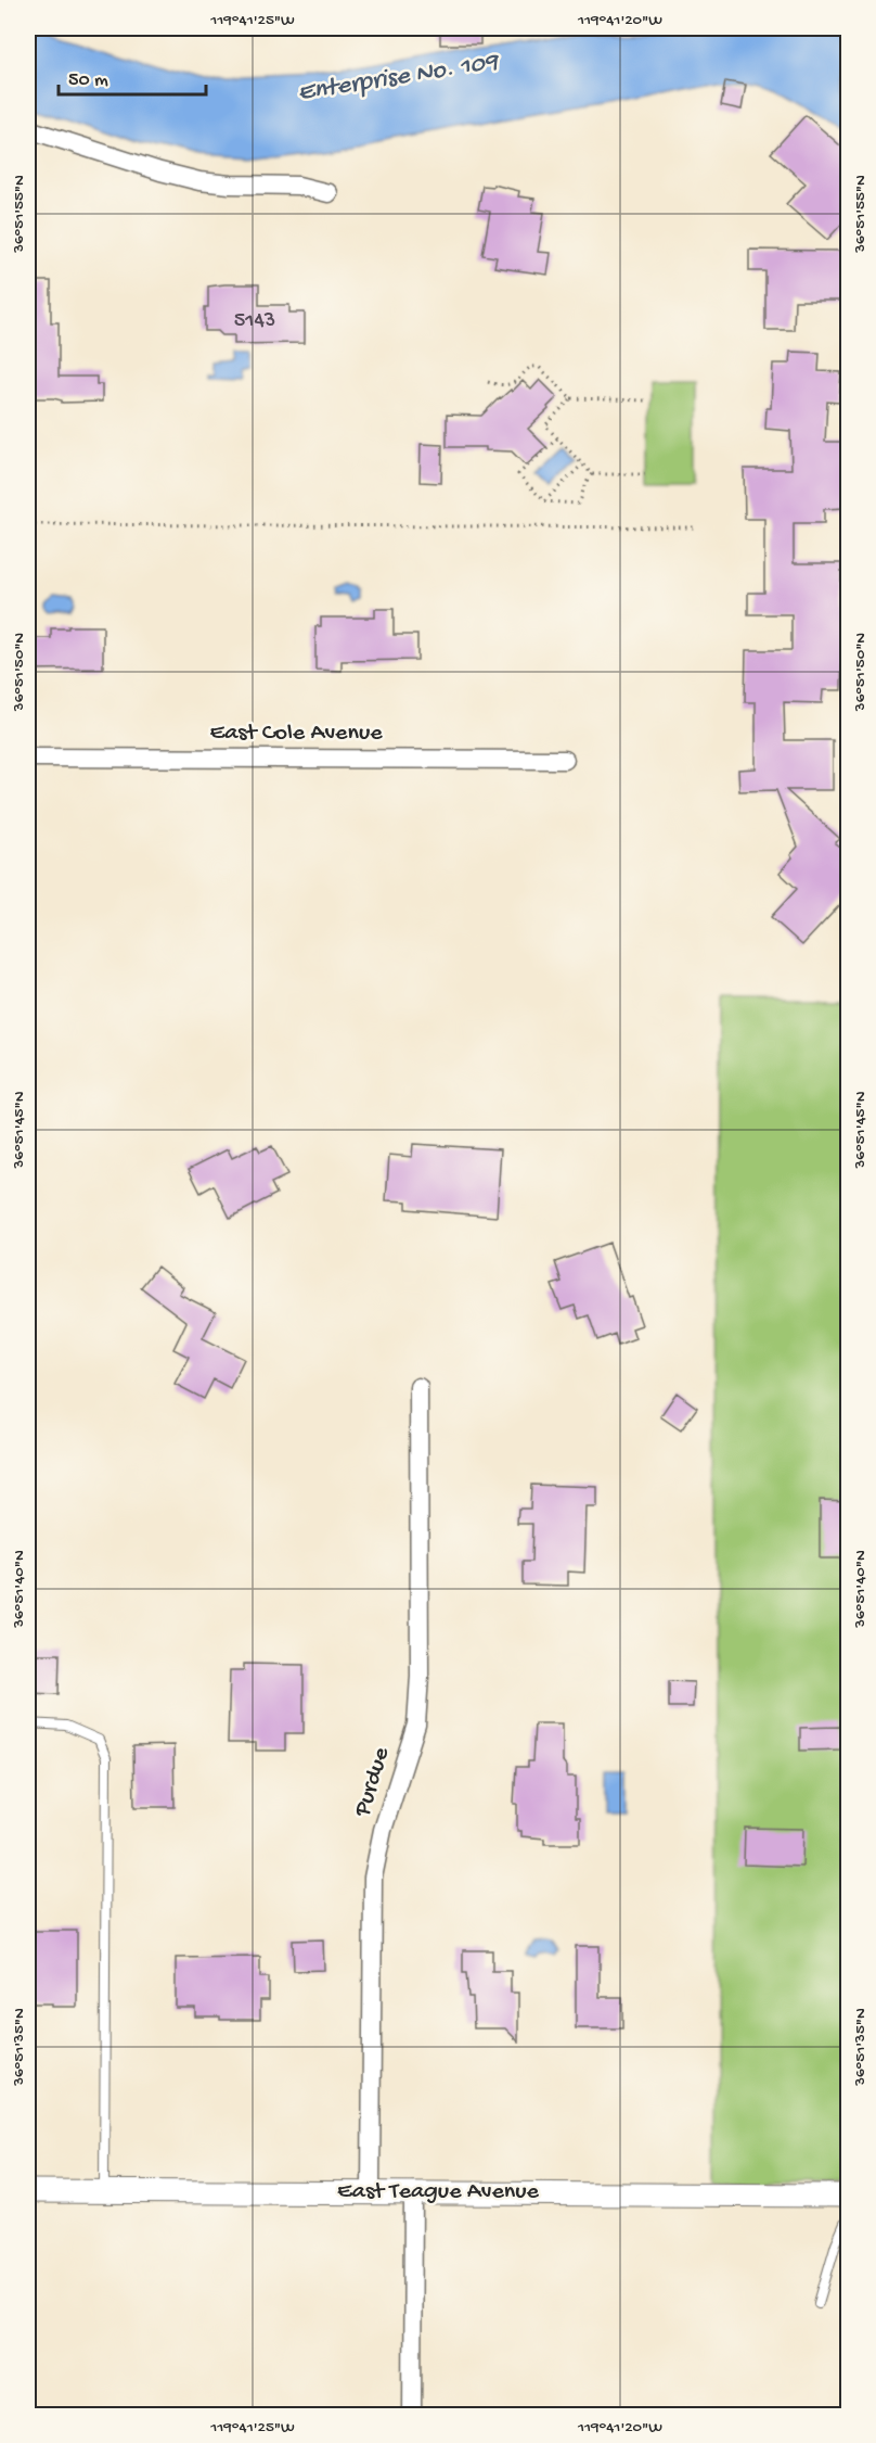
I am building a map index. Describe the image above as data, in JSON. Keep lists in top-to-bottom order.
{
  "streets": {
    "street": ["East Cole Avenue", "Purdue", "East Teague Avenue"]
  },
  "crossings": [
    ["Purdue", "East Teague Avenue"]
  ],
  "water": ["Enterprise No. 109"],
  "house_numbers": ["5143"],
  "scale_bar": "50 m",
  "coordinates": [
    "119°41'25\"W",
    "119°41'20\"W",
    "36°51'55\"N",
    "36°51'50\"N",
    "36°51'45\"N",
    "36°51'40\"N",
    "36°51'35\"N"
  ]
}
